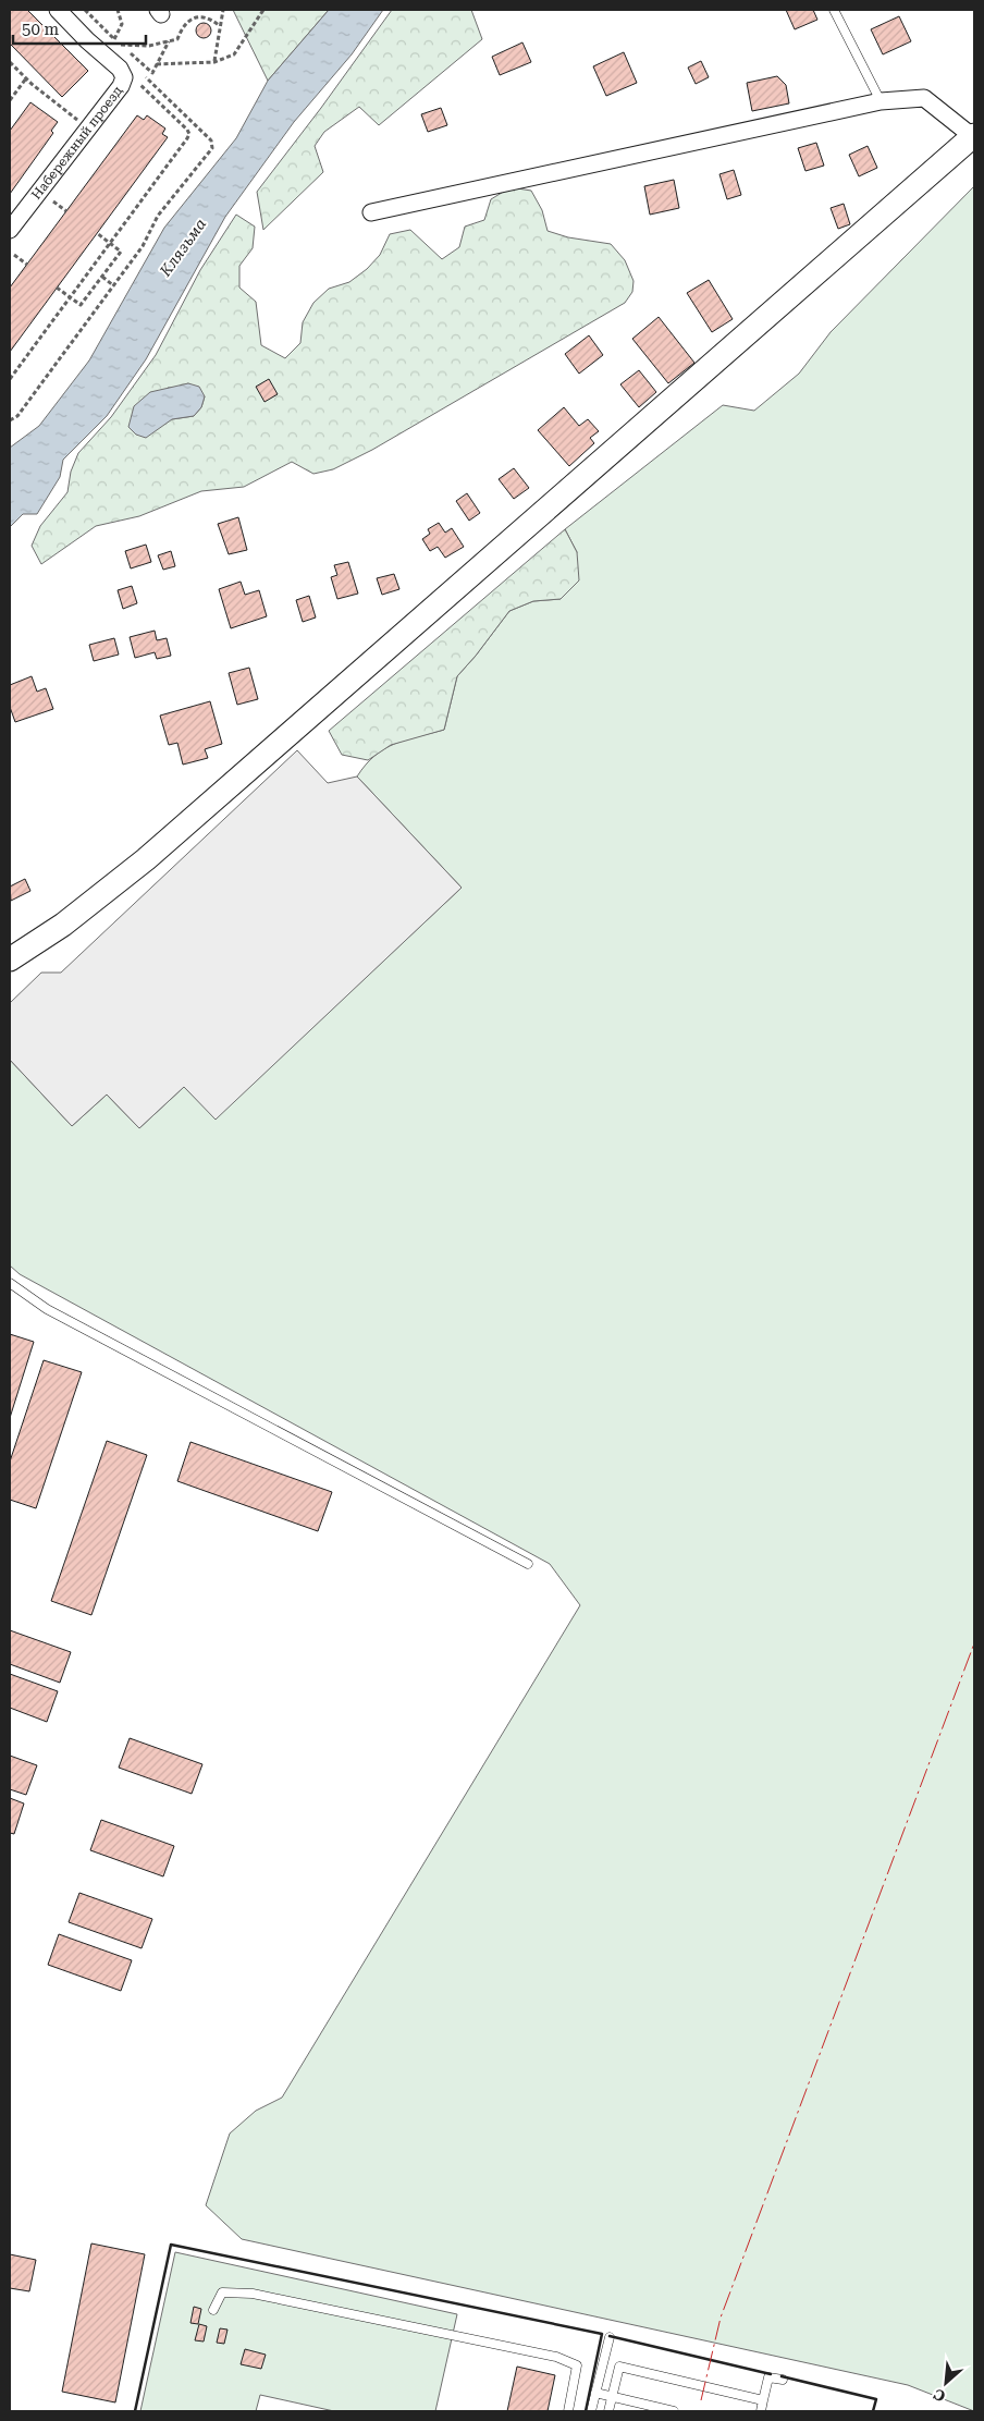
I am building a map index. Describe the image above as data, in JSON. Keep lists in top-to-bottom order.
{
  "streets": {
    "street": ["Набережный проезд"]
  },
  "water": ["Клязьма"],
  "scale_bar": "50 m",
  "north": "bottom left"
}
